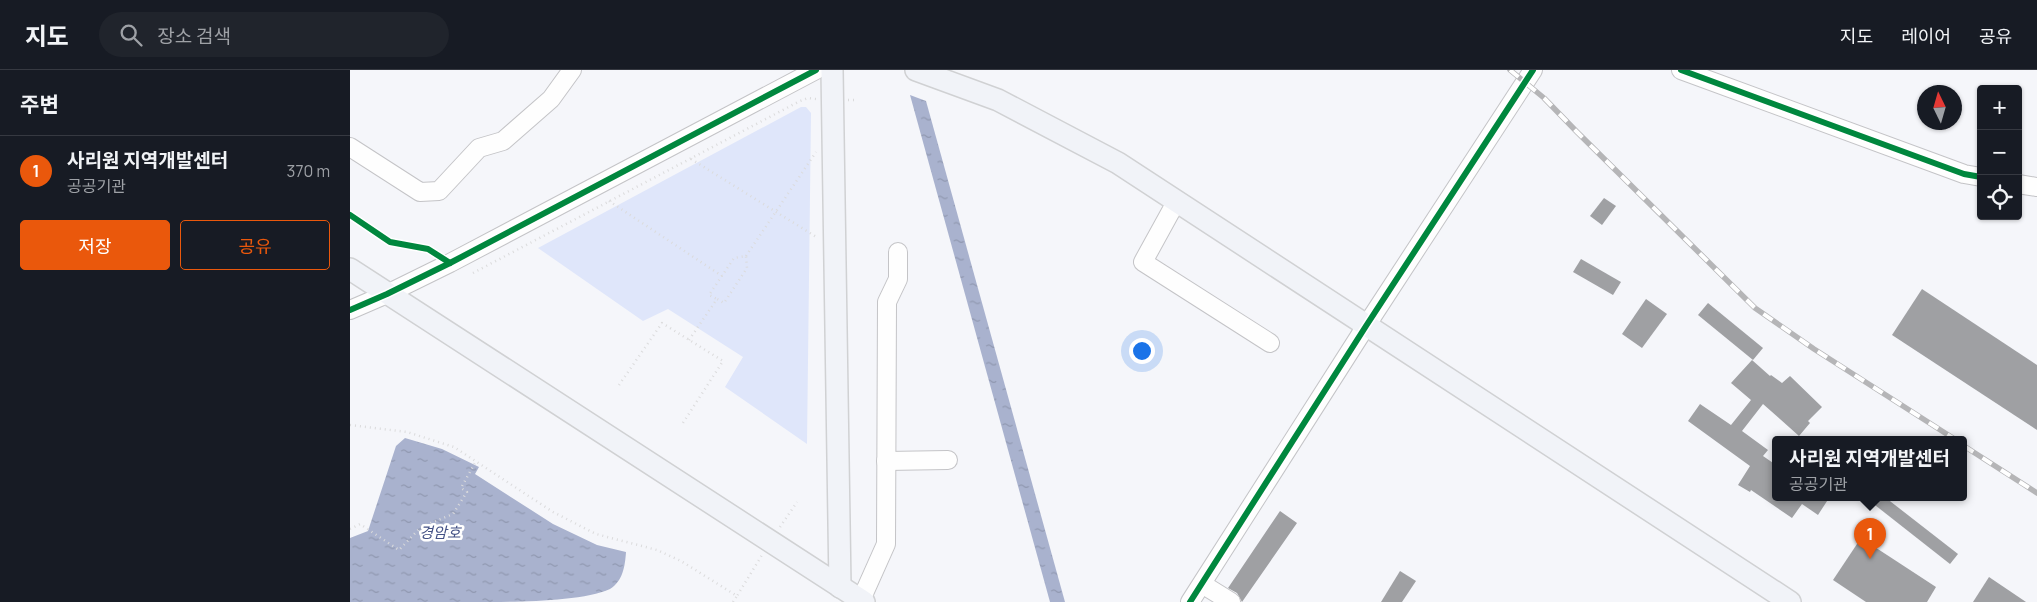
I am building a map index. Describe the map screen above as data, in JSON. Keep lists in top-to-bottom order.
{
  "water": ["경암호"],
  "north": "top",
  "page": {
    "header": "지도",
    "search": "장소 검색",
    "nav": ["지도", "레이어", "공유"],
    "heading": "주변",
    "map_buttons": ["+", "−"],
    "list": [
      {
        "mark": "1",
        "name": "사리원 지역개발센터",
        "note": "공공기관",
        "value": "370 m"
      }
    ],
    "buttons": ["저장", "공유"],
    "popup": ["사리원 지역개발센터", "공공기관"],
    "pins": "1"
  }
}
